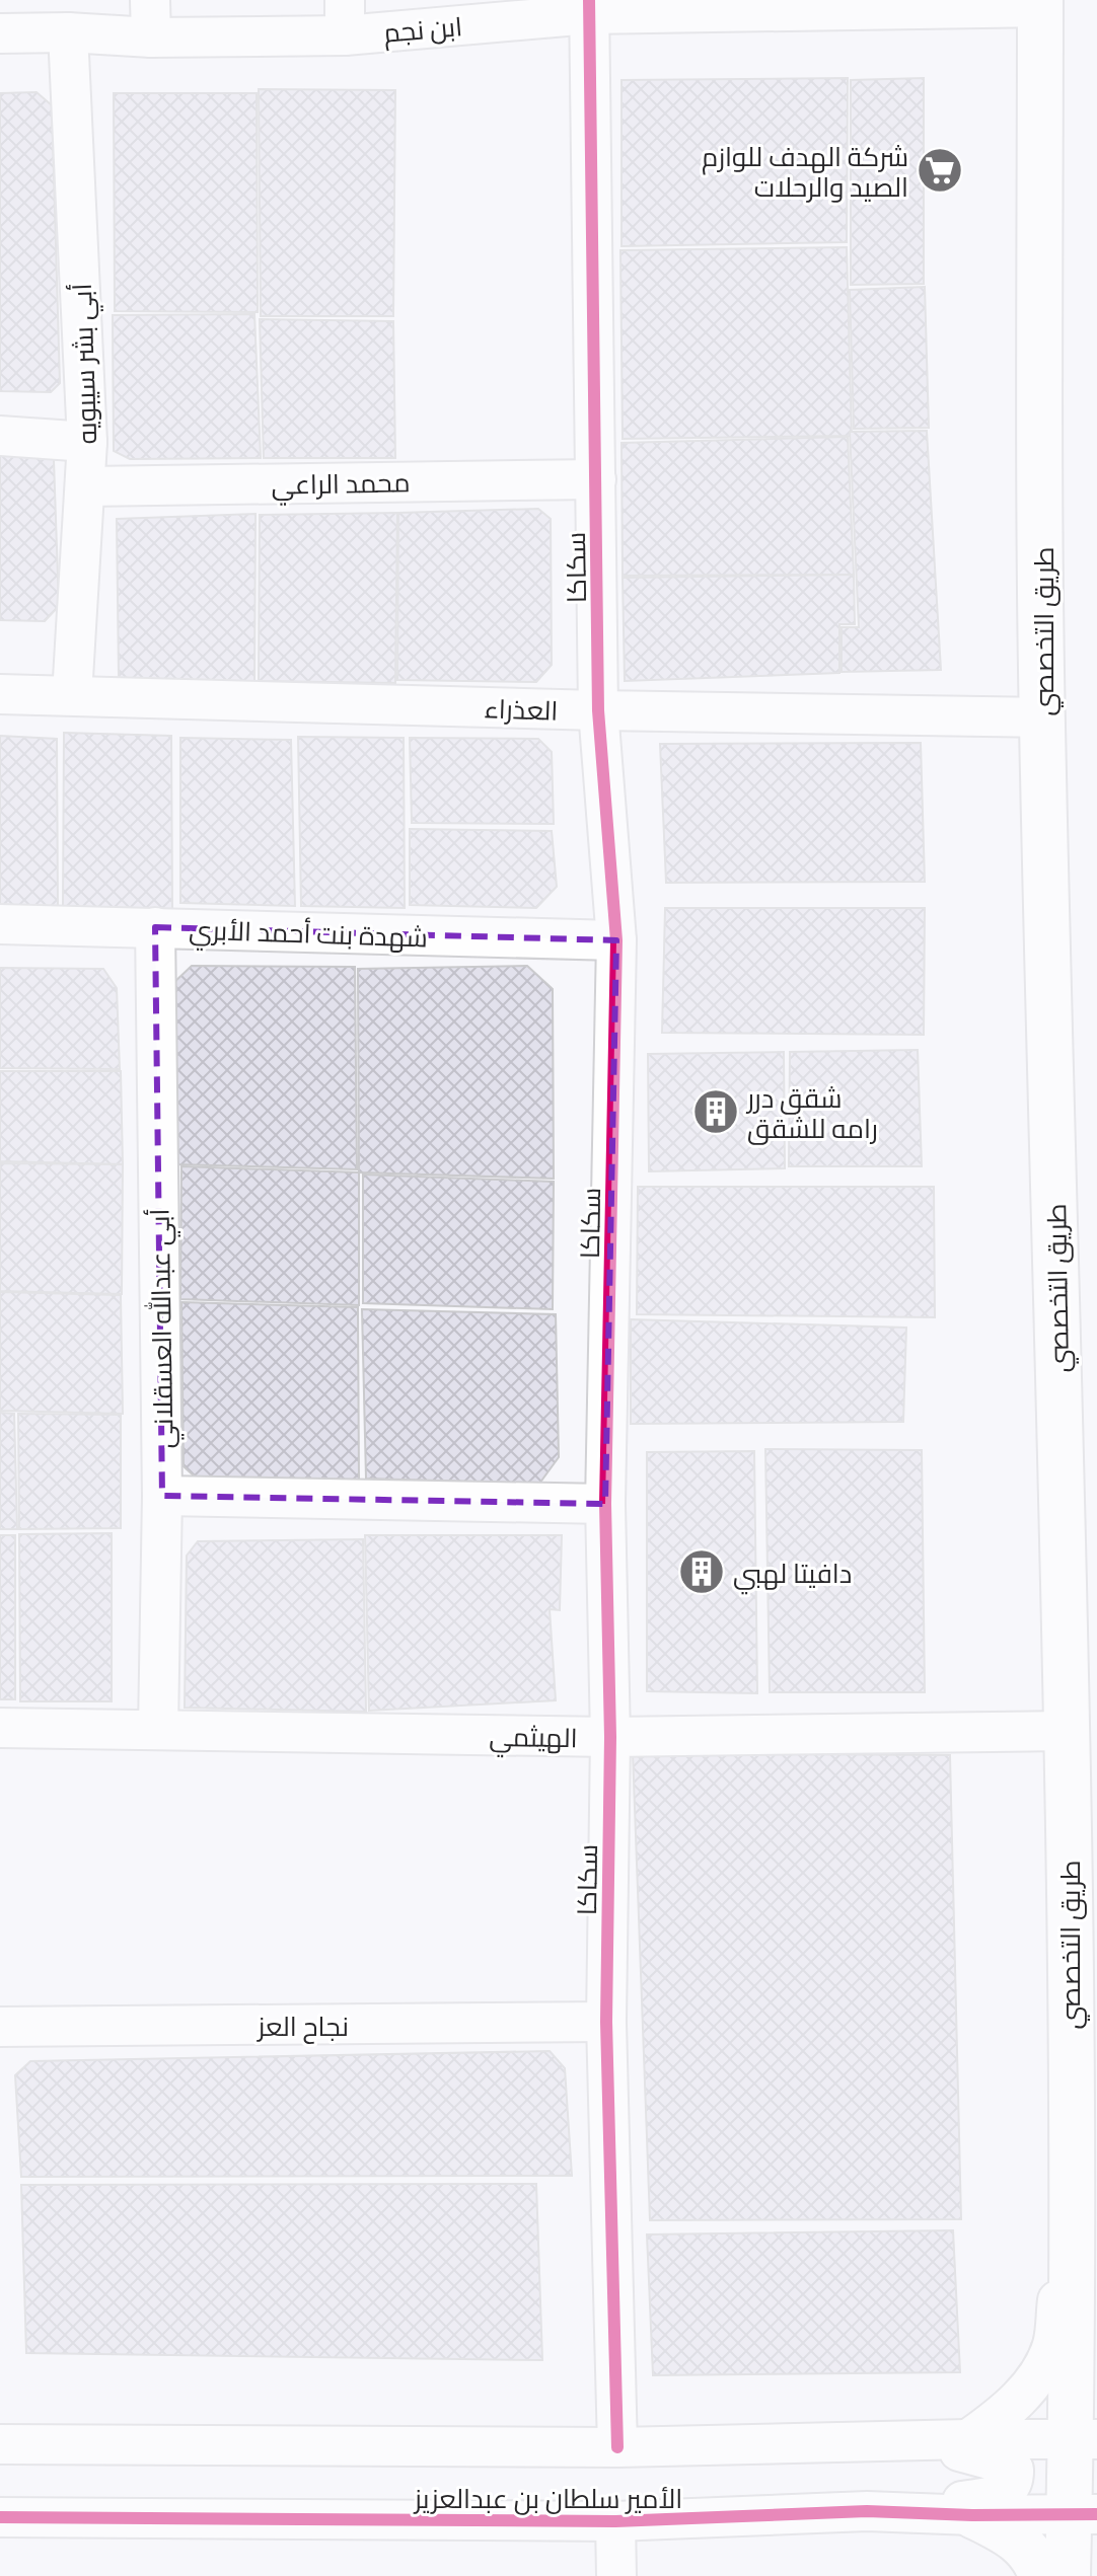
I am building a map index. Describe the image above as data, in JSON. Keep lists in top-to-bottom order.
{
  "streets": {
    "main road": ["طريق التخصصي"],
    "street": [
      "ابن نجم",
      "أبي بشر سيبويه",
      "محمد الراعي",
      "سكاكا",
      "العذراء",
      "شهدة بنت أحمد الأبري",
      "أبي عبدالله العسقلاني",
      "الهيثمي",
      "نجاح العز",
      "الأمير سلطان بن عبدالعزيز"
    ]
  },
  "crossings": [
    ["ابن نجم", "أبي بشر سيبويه"],
    ["ابن نجم", "سكاكا"],
    ["ابن نجم", "طريق التخصصي"],
    ["أبي بشر سيبويه", "محمد الراعي"],
    ["أبي بشر سيبويه", "العذراء"],
    ["محمد الراعي", "سكاكا"],
    ["سكاكا", "العذراء"],
    ["سكاكا", "شهدة بنت أحمد الأبري"],
    ["سكاكا", "الهيثمي"],
    ["سكاكا", "نجاح العز"],
    ["سكاكا", "الأمير سلطان بن عبدالعزيز"],
    ["طريق التخصصي", "العذراء"],
    ["طريق التخصصي", "الهيثمي"],
    ["طريق التخصصي", "الأمير سلطان بن عبدالعزيز"],
    ["شهدة بنت أحمد الأبري", "أبي عبدالله العسقلاني"],
    ["أبي عبدالله العسقلاني", "الهيثمي"]
  ],
  "places": {
    "supermarket": ["شركة الهدف للوازم الصيد والرحلات"],
    "building": ["شقق درر رامه للشقق", "دافيتا لهبي"]
  }
}
